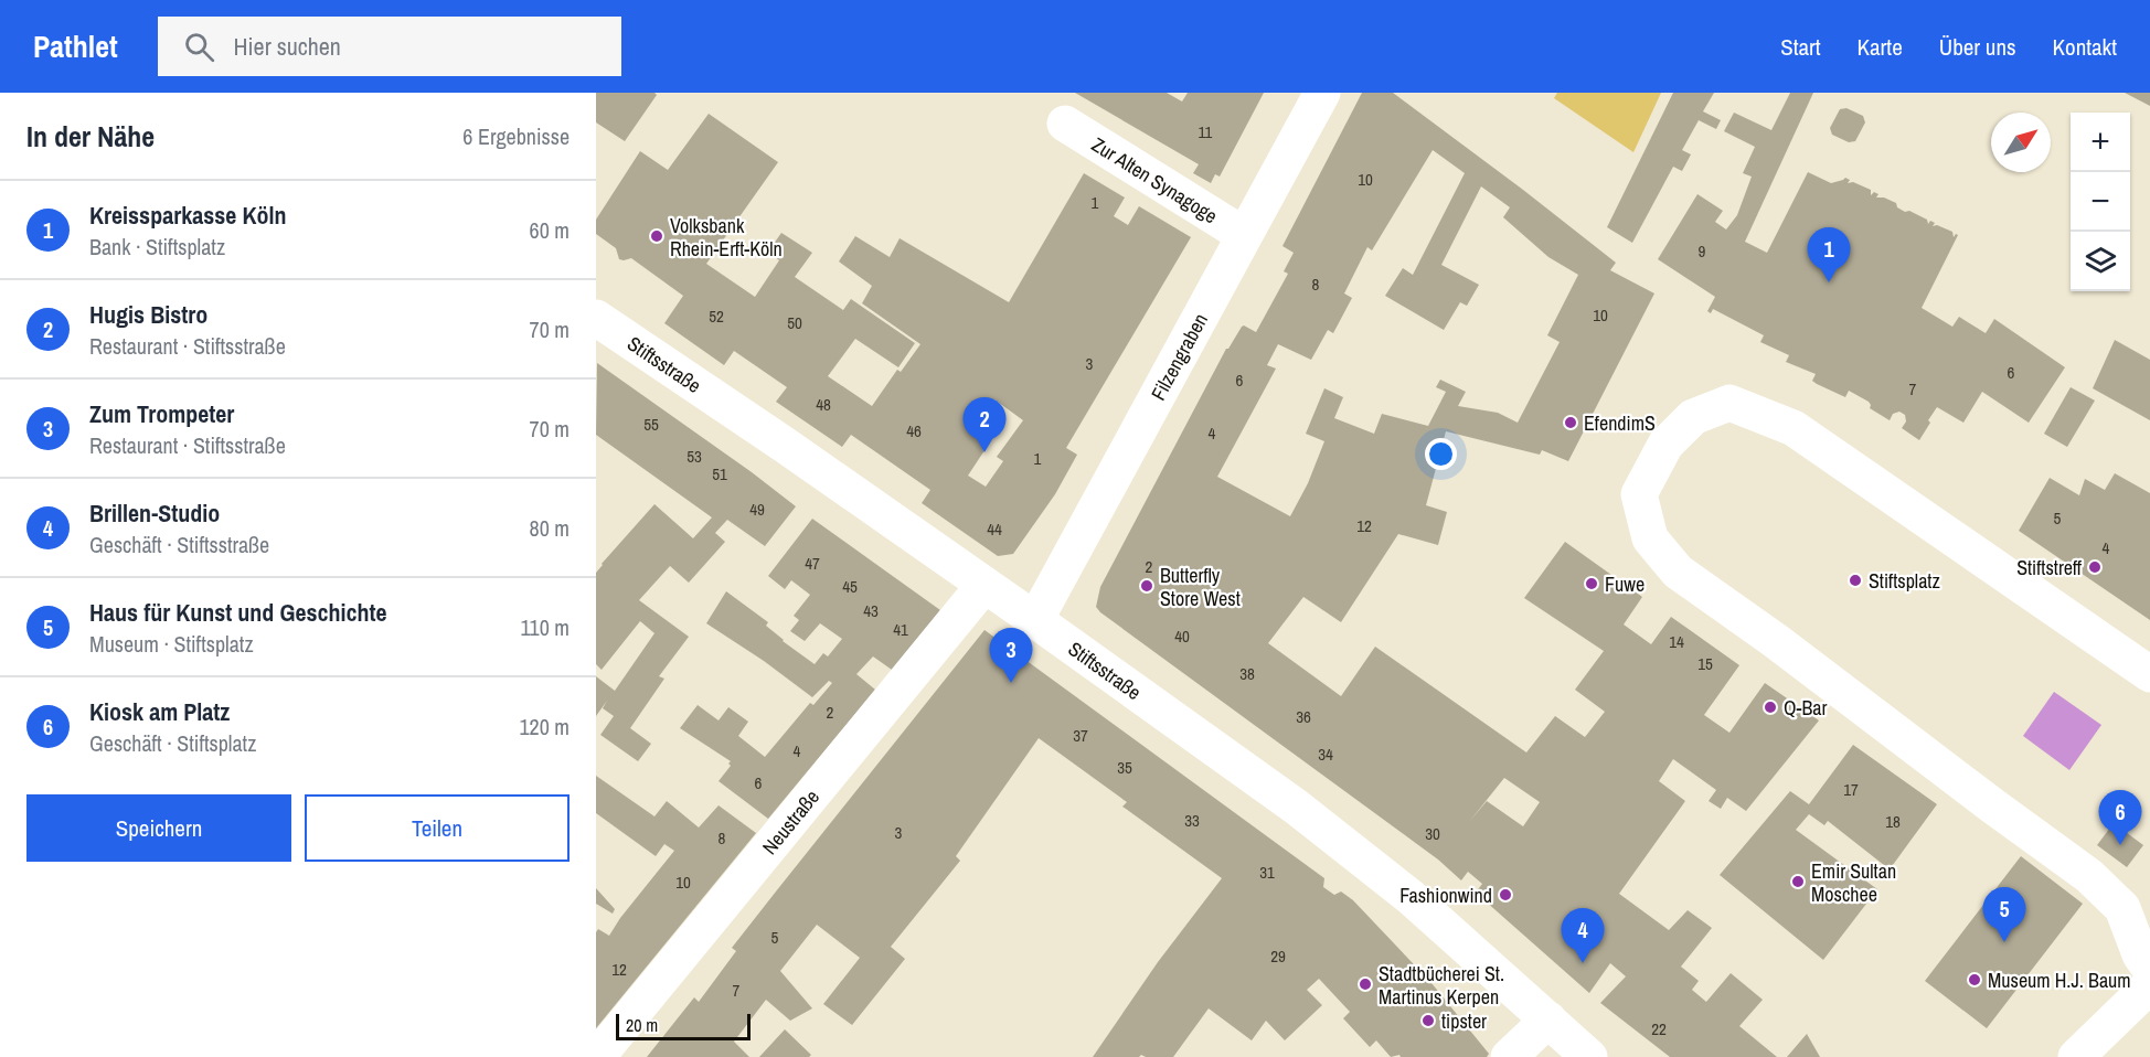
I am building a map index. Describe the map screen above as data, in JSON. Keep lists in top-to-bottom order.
{
  "streets": {
    "street": [
      "Zur Alten Synagoge",
      "Filzengraben",
      "Stiftsstraße",
      "Neustraße"
    ]
  },
  "crossings": [
    ["Zur Alten Synagoge", "Filzengraben"],
    ["Filzengraben", "Stiftsstraße"],
    ["Stiftsstraße", "Neustraße"]
  ],
  "places": [
    "Volksbank Rhein-Erft-Köln",
    "EfendimS",
    "Stiftstreff",
    "Stiftsplatz",
    "Fuwe",
    "Butterfly Store West",
    "Q-Bar",
    "Emir Sultan Moschee",
    "Fashionwind",
    "Museum H.J. Baum",
    "Stadtbücherei St. Martinus Kerpen",
    "tipster"
  ],
  "house_numbers": [
    "11",
    "10",
    "1",
    "9",
    "8",
    "10",
    "52",
    "50",
    "3",
    "6",
    "6",
    "7",
    "48",
    "55",
    "46",
    "4",
    "53",
    "1",
    "51",
    "49",
    "5",
    "12",
    "44",
    "4",
    "47",
    "2",
    "45",
    "43",
    "41",
    "40",
    "14",
    "15",
    "38",
    "2",
    "36",
    "37",
    "4",
    "34",
    "35",
    "6",
    "17",
    "33",
    "18",
    "3",
    "30",
    "8",
    "31",
    "10",
    "5",
    "29",
    "12",
    "7",
    "22"
  ],
  "scale_bar": "20 m",
  "north": "top right",
  "page": {
    "header": "Pathlet",
    "search": "Hier suchen",
    "nav": [
      "Start",
      "Karte",
      "Über uns",
      "Kontakt"
    ],
    "heading": ["In der Nähe", "6 Ergebnisse"],
    "map_buttons": ["+", "−"],
    "list": [
      {
        "mark": "1",
        "name": "Kreissparkasse Köln",
        "note": "Bank · Stiftsplatz",
        "value": "60 m"
      },
      {
        "mark": "2",
        "name": "Hugis Bistro",
        "note": "Restaurant · Stiftsstraße",
        "value": "70 m"
      },
      {
        "mark": "3",
        "name": "Zum Trompeter",
        "note": "Restaurant · Stiftsstraße",
        "value": "70 m"
      },
      {
        "mark": "4",
        "name": "Brillen-Studio",
        "note": "Geschäft · Stiftsstraße",
        "value": "80 m"
      },
      {
        "mark": "5",
        "name": "Haus für Kunst und Geschichte",
        "note": "Museum · Stiftsplatz",
        "value": "110 m"
      },
      {
        "mark": "6",
        "name": "Kiosk am Platz",
        "note": "Geschäft · Stiftsplatz",
        "value": "120 m"
      }
    ],
    "pins": [
      "1",
      "2",
      "3",
      "6",
      "5",
      "4"
    ],
    "buttons": ["Speichern", "Teilen"],
    "scale": "20 m"
  }
}
